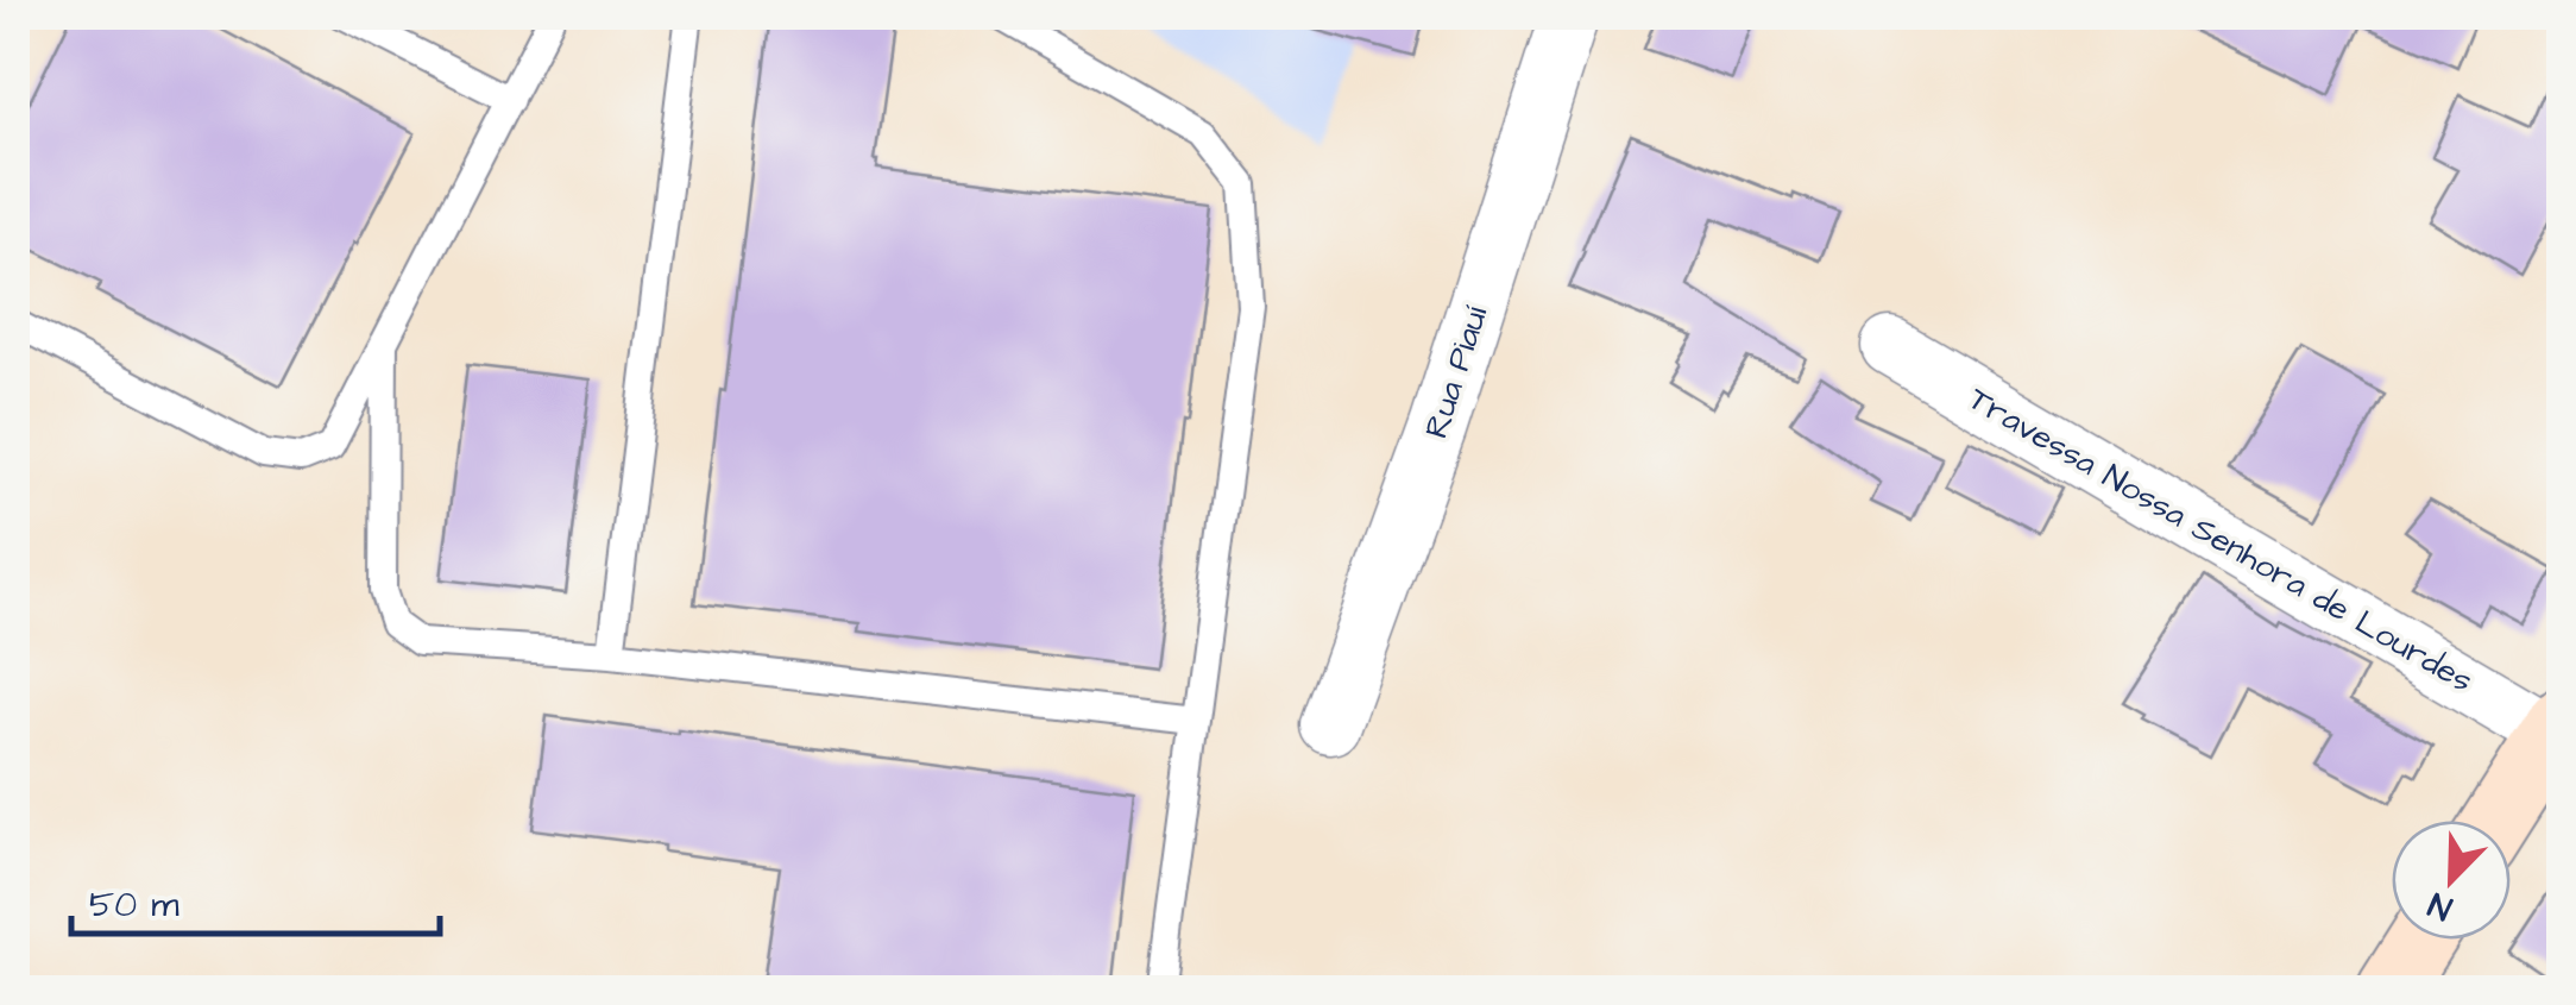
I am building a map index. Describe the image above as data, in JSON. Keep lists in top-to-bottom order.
{
  "streets": {
    "street": ["Rua Piauí", "Travessa Nossa Senhora de Lourdes"]
  },
  "scale_bar": "50 m",
  "north": "bottom left"
}
